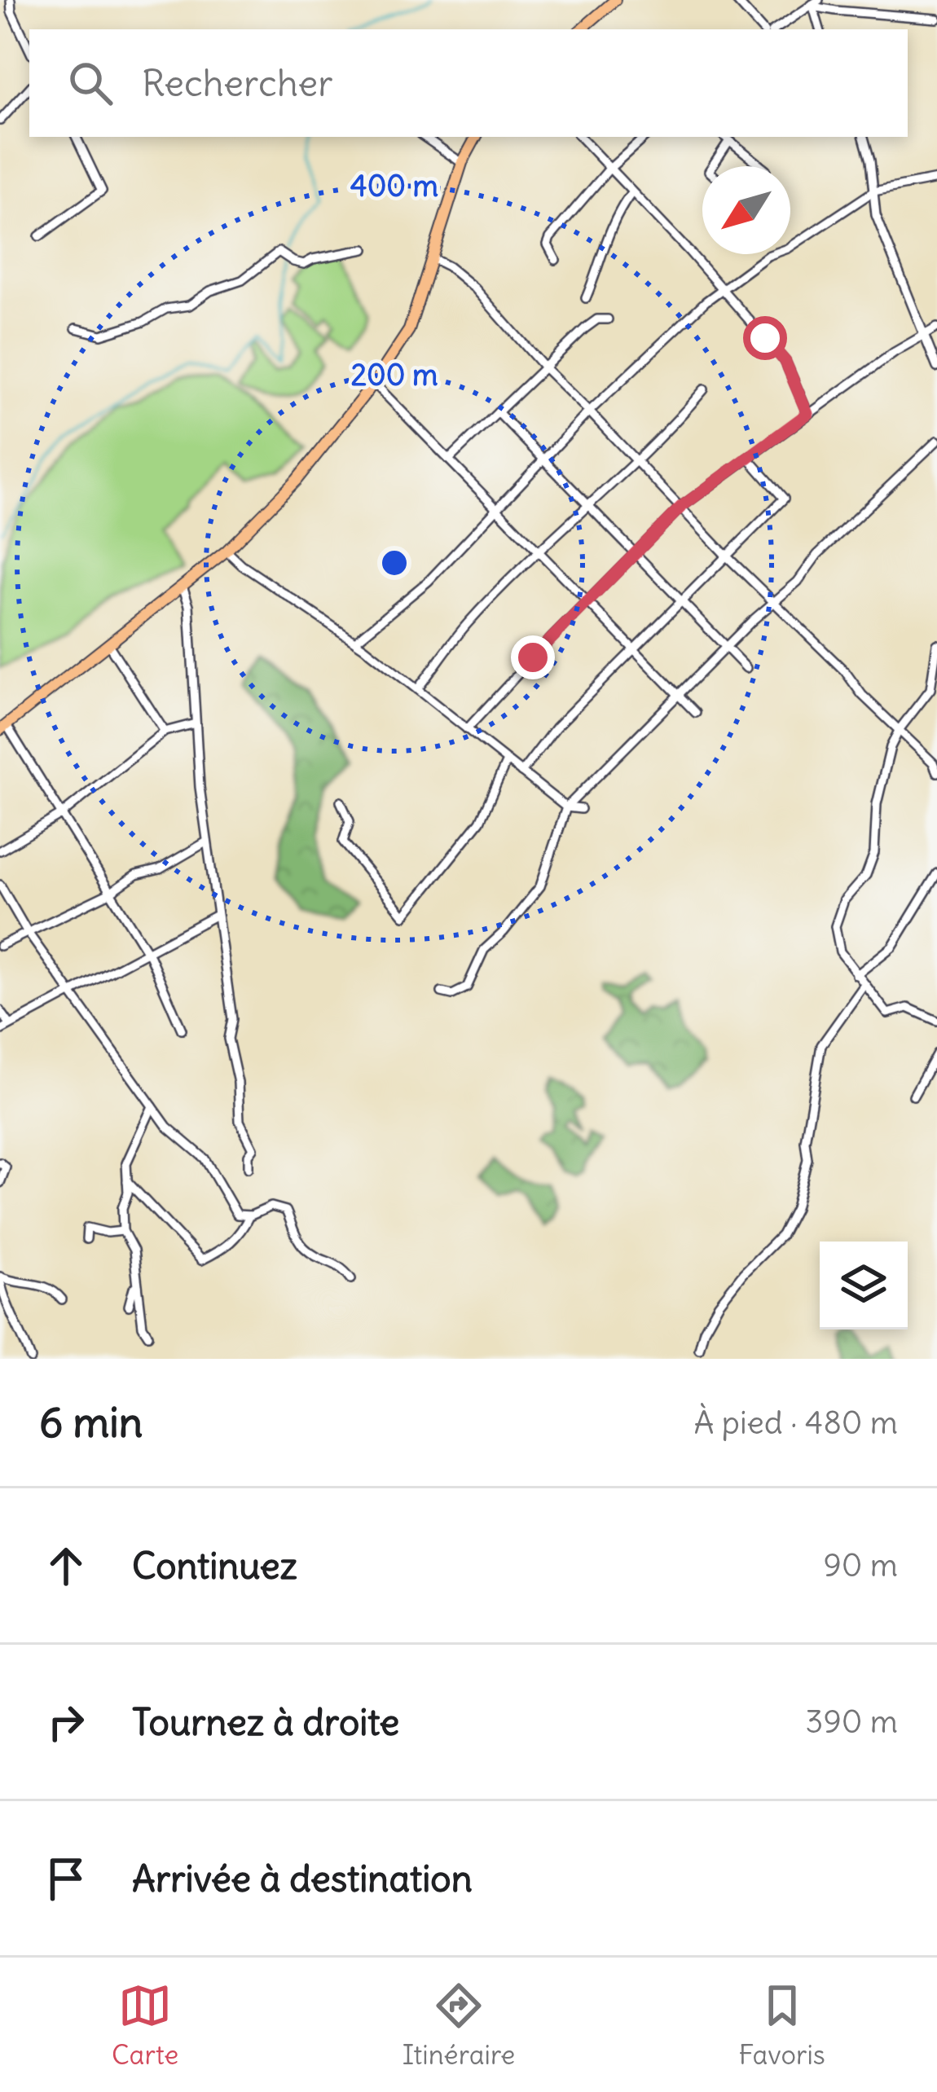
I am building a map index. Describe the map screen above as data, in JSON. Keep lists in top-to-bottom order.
{
  "north": "bottom left",
  "page": {
    "search": "Rechercher",
    "heading": ["6 min", "À pied · 480 m"],
    "list": [
      ["Continuez", "90 m"],
      ["Tournez à droite", "390 m"],
      "Arrivée à destination"
    ],
    "nav": ["Carte", "Itinéraire", "Favoris"]
  },
  "rings": ["400 m", "200 m"]
}
